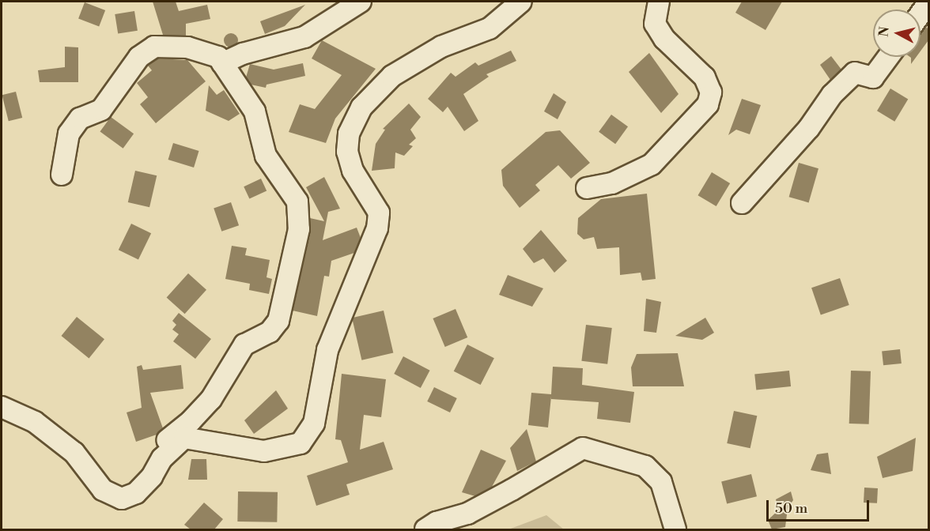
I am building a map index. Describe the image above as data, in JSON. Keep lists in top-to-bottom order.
{
  "scale_bar": "50 m",
  "north": "left"
}
